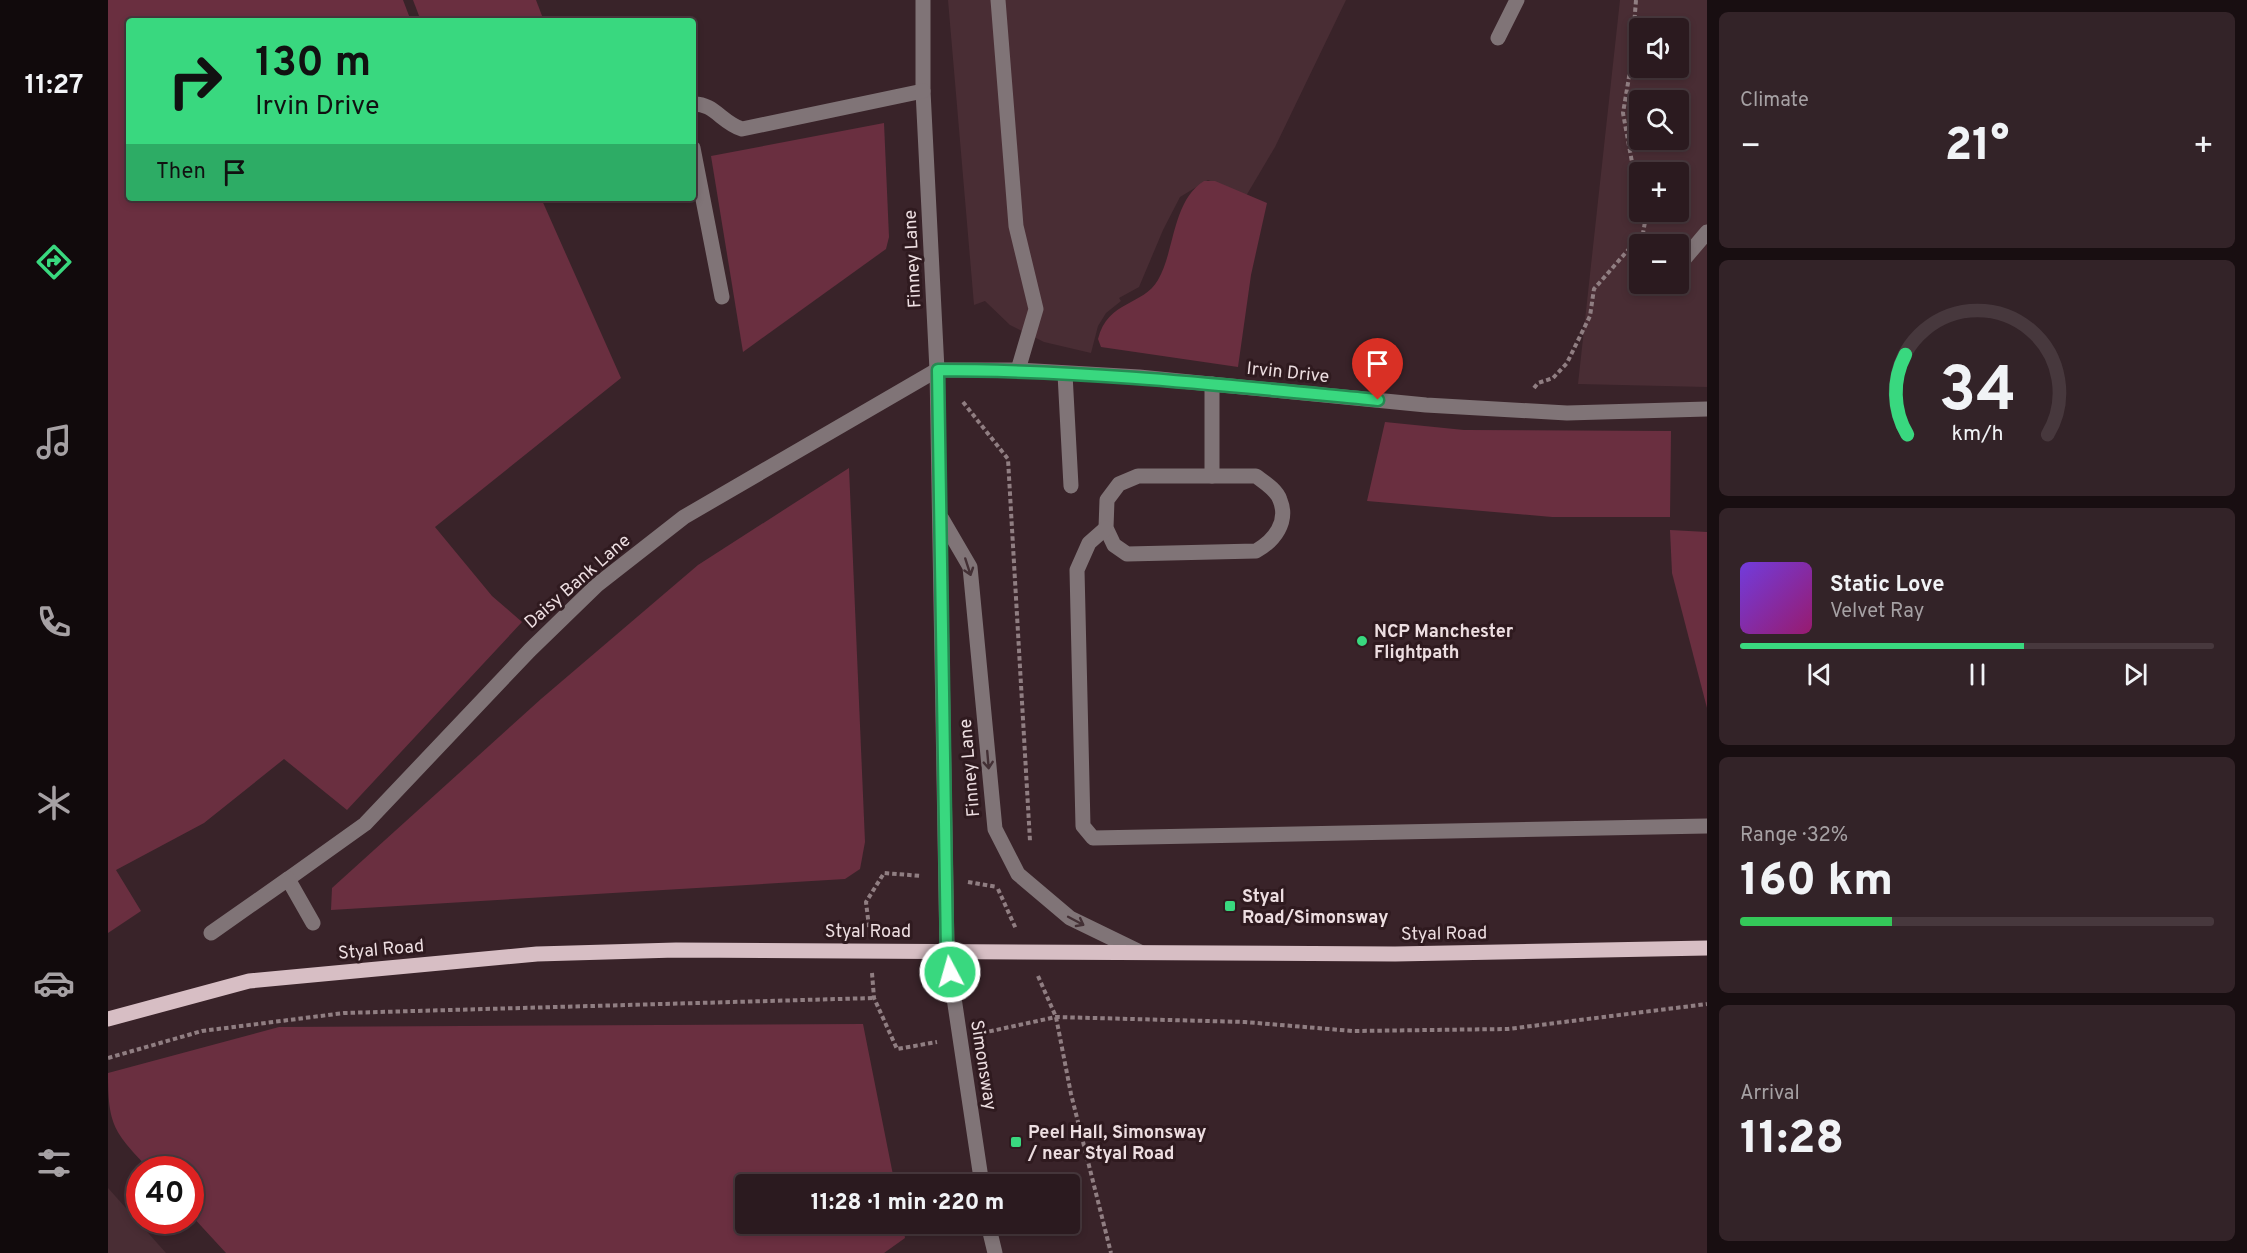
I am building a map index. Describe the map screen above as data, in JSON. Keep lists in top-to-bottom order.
{
  "streets": {
    "main road": ["Styal Road"],
    "street": [
      "Finney Lane",
      "Irvin Drive",
      "Daisy Bank Lane",
      "Simonsway"
    ]
  },
  "crossings": [
    ["Finney Lane", "Irvin Drive"],
    ["Finney Lane", "Daisy Bank Lane"],
    ["Finney Lane", "Styal Road"],
    ["Finney Lane", "Simonsway"],
    ["Irvin Drive", "Daisy Bank Lane"],
    ["Styal Road", "Simonsway"]
  ],
  "places": {
    "other": ["NCP Manchester Flightpath"],
    "transit": ["Styal Road/Simonsway", "Peel Hall, Simonsway / near Styal Road"]
  },
  "page": {
    "tabs": "11:27",
    "tile": [
      "Climate",
      ["Range · 32%", "160 km"],
      ["Arrival", "11:28"]
    ],
    "map_buttons": ["+", "−"],
    "turn": ["130 m", "Irvin Drive"],
    "heat": ["−", "21°", "+"],
    "then": "Then",
    "song": ["Static Love", "Velvet Ray"],
    "limit": "40",
    "trip": "11:28 · 1 min · 220 m",
    "gauge": ["34", "km/h"]
  }
}
